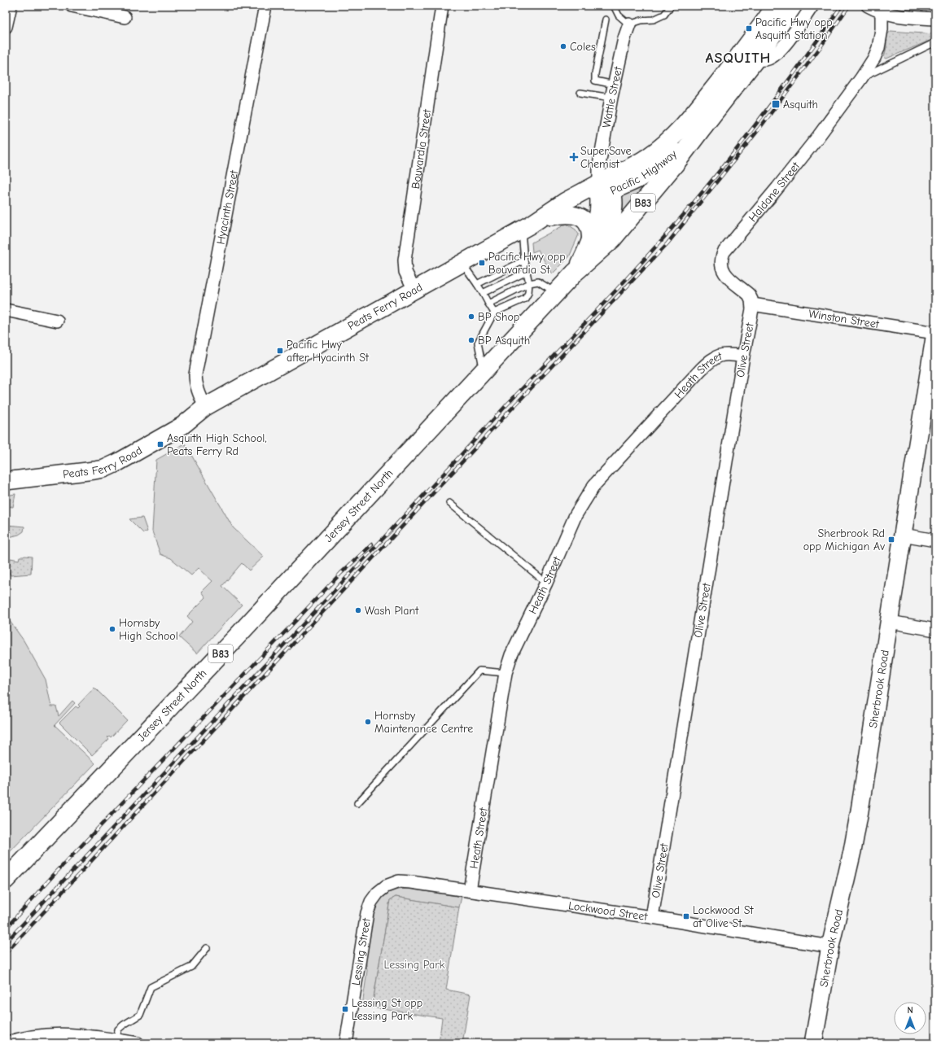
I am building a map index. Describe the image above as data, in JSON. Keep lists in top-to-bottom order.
{
  "streets": {
    "main road": [
      "Pacific Highway",
      "B83",
      "Peats Ferry Road",
      "Jersey Street North",
      "Sherbrook Road"
    ],
    "street": [
      "Wattle Street",
      "Bouvardia Street",
      "Haldane Street",
      "Hyacinth Street",
      "Winston Street",
      "Olive Street",
      "Heath Street",
      "Lockwood Street",
      "Lessing Street"
    ]
  },
  "crossings": [
    ["Wattle Street", "Pacific Highway"],
    ["Wattle Street", "B83"],
    ["Wattle Street", "Peats Ferry Road"],
    ["Bouvardia Street", "Peats Ferry Road"],
    ["Pacific Highway", "B83"],
    ["Pacific Highway", "Peats Ferry Road"],
    ["Pacific Highway", "Jersey Street North"],
    ["Haldane Street", "Winston Street"],
    ["Haldane Street", "Olive Street"],
    ["B83", "Peats Ferry Road"],
    ["B83", "Jersey Street North"],
    ["Hyacinth Street", "Peats Ferry Road"],
    ["Peats Ferry Road", "Jersey Street North"],
    ["Winston Street", "Olive Street"],
    ["Winston Street", "Sherbrook Road"],
    ["Olive Street", "Heath Street"],
    ["Olive Street", "Lockwood Street"],
    ["Heath Street", "Lockwood Street"],
    ["Sherbrook Road", "Lockwood Street"],
    ["Lockwood Street", "Lessing Street"]
  ],
  "districts": ["ASQUITH"],
  "parks": ["Lessing Park"],
  "places": {
    "transit": [
      "Pacific Hwy opp Asquith Station",
      "Asquith",
      "Pacific Hwy opp Bouvardia St",
      "Pacific Hwy after Hyacinth St",
      "Asquith High School, Peats Ferry Rd",
      "Sherbrook Rd opp Michigan Av",
      "Lockwood St at Olive St",
      "Lessing St opp Lessing Park"
    ],
    "other": [
      "Coles",
      "BP Shop",
      "BP Asquith",
      "Wash Plant",
      "Hornsby High School",
      "Hornsby Maintenance Centre"
    ],
    "health": ["SuperSave Chemist"]
  },
  "north": "top"
}
